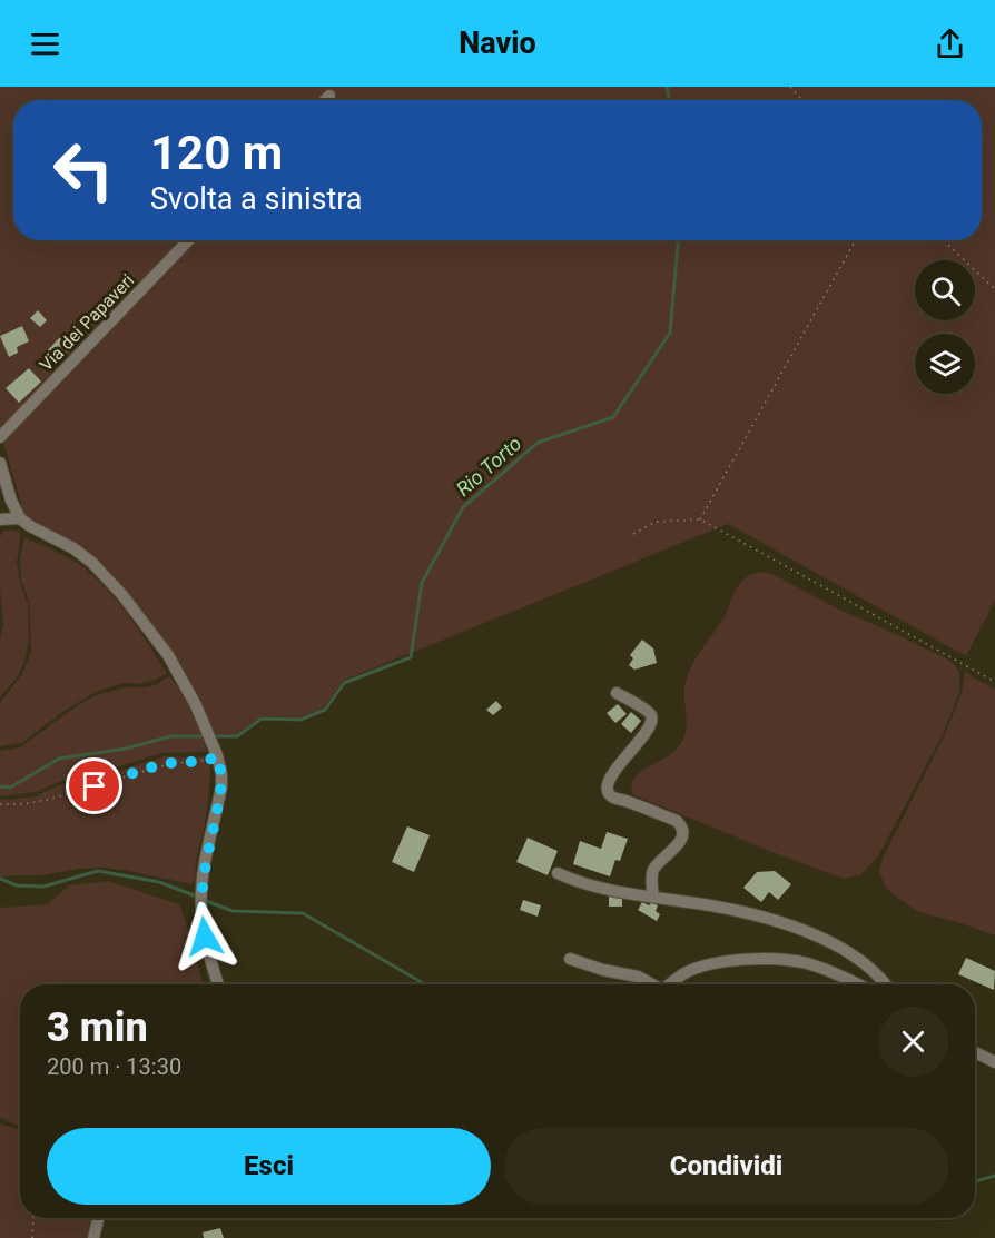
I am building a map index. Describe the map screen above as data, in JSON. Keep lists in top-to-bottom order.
{
  "streets": {
    "street": ["Via dei Papaveri"]
  },
  "water": ["Rio Torto"],
  "page": {
    "header": "Navio",
    "turn": ["120 m", "Svolta a sinistra"],
    "heading": ["3 min", "200 m · 13:30"],
    "buttons": ["Esci", "Condividi"]
  }
}
